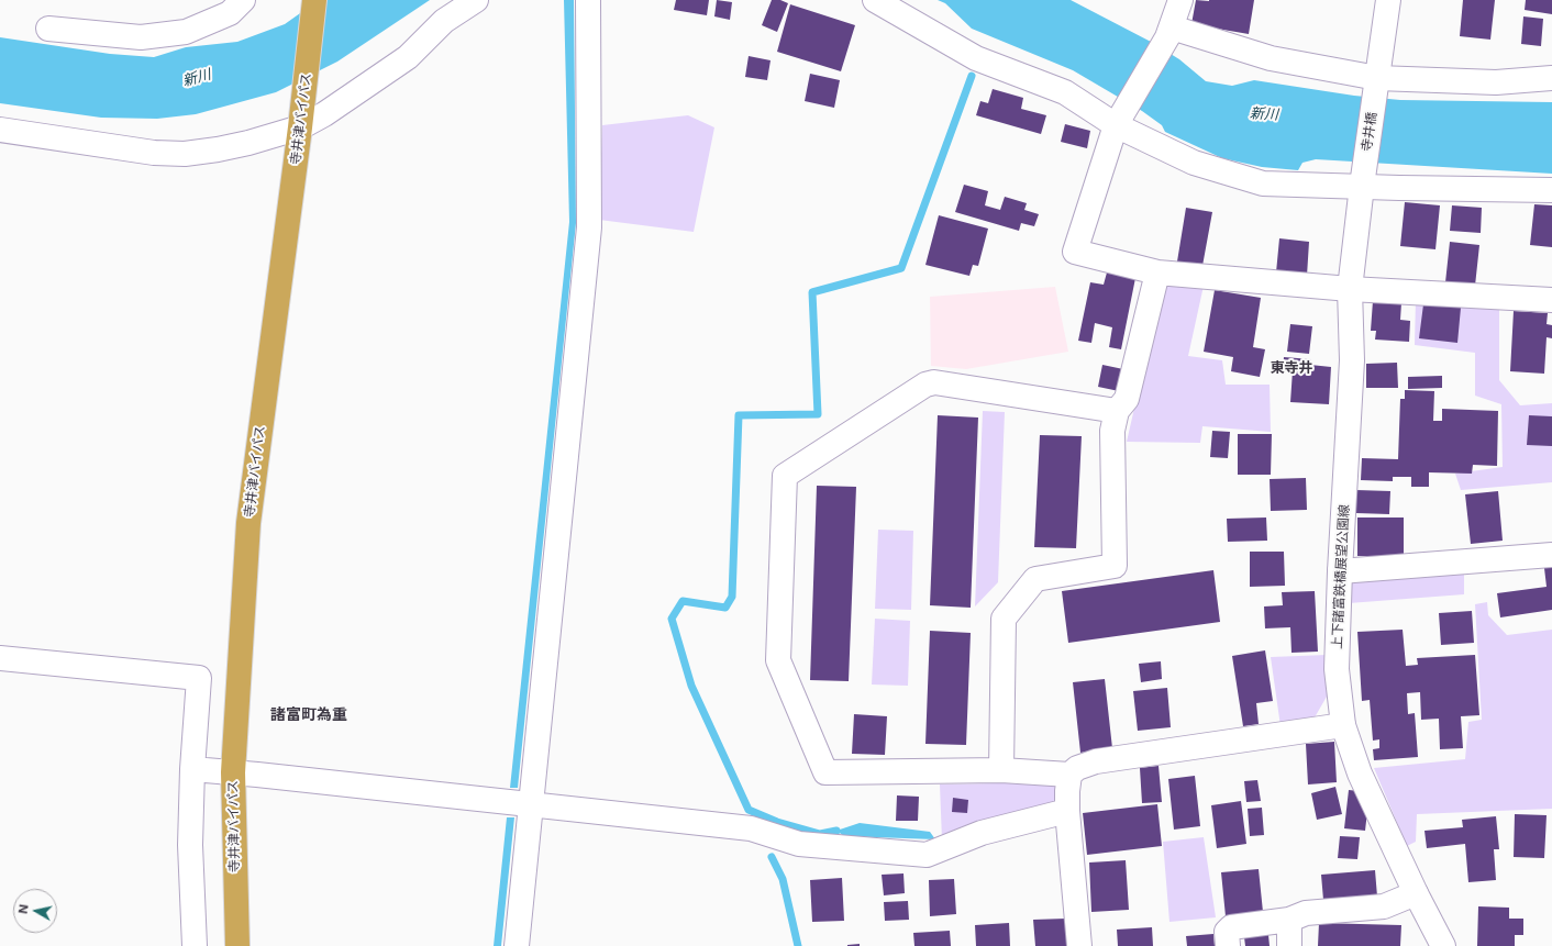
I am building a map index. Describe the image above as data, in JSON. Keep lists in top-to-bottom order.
{
  "streets": {
    "highway": ["寺井津バイパス"],
    "street": ["寺井橋", "上下諸富鉄橋展望公園線"]
  },
  "crossings": [
    ["寺井橋", "上下諸富鉄橋展望公園線"]
  ],
  "districts": ["東寺井", "諸富町為重"],
  "water": ["新川"],
  "north": "left"
}
